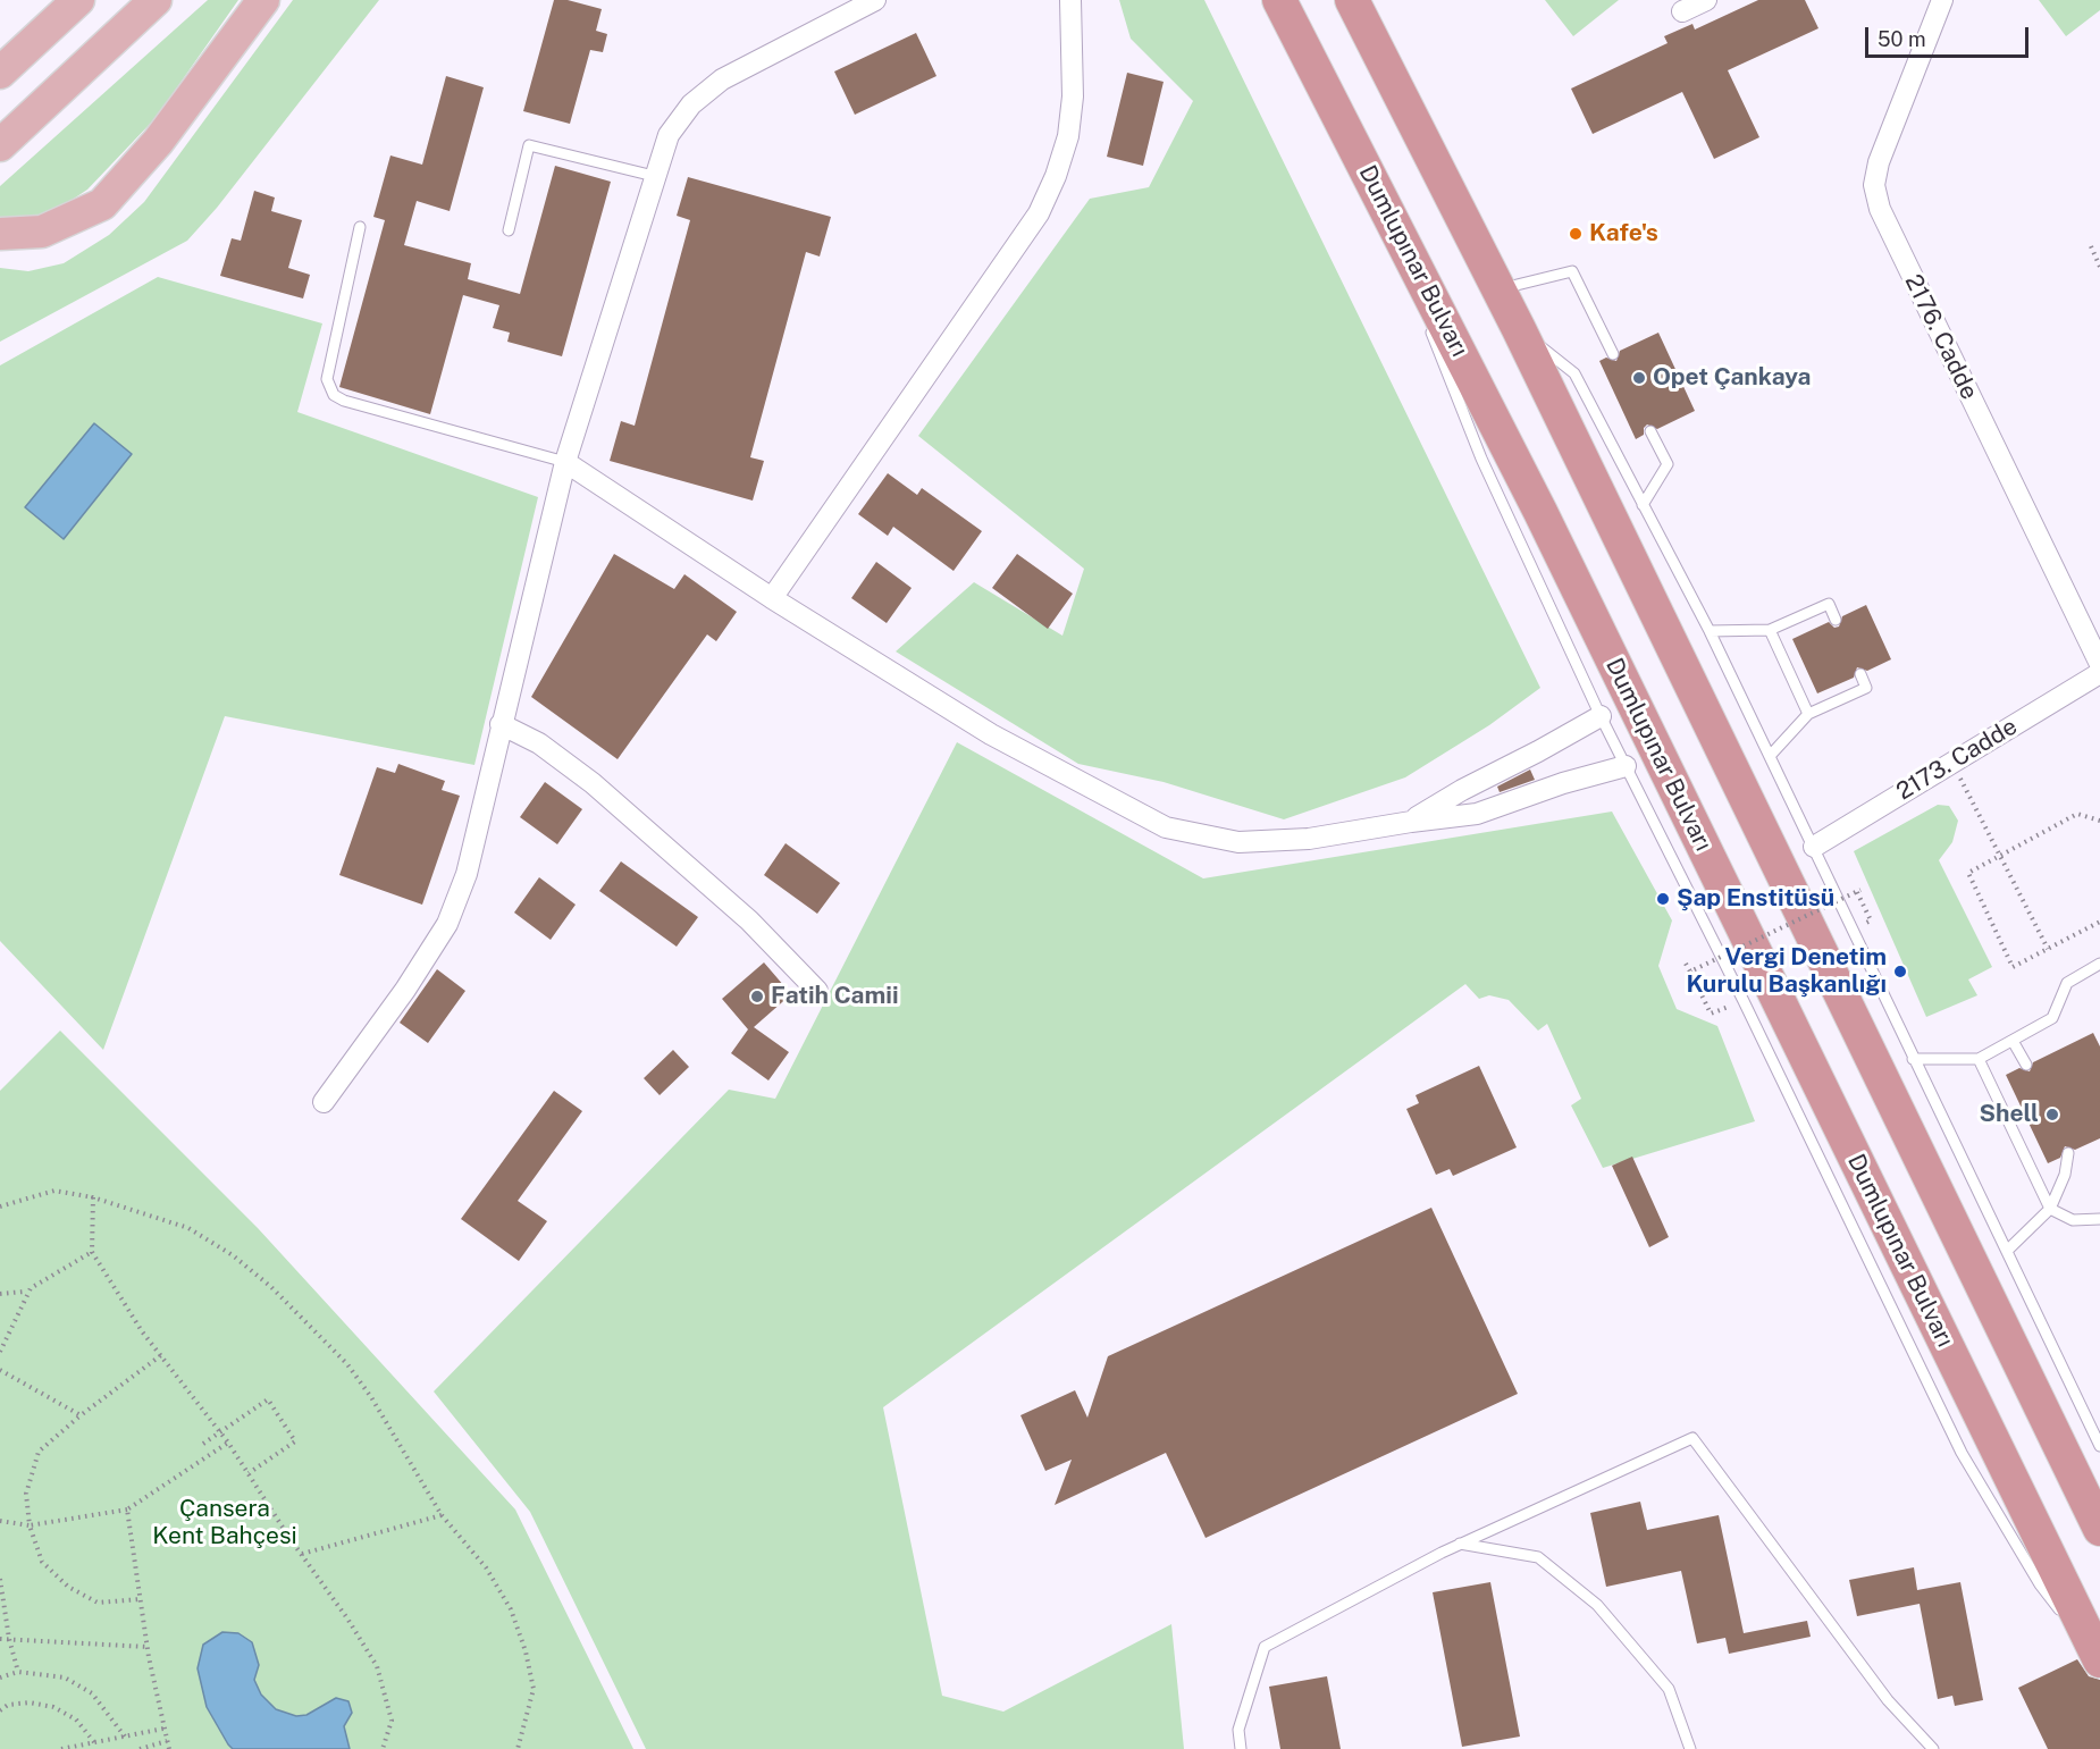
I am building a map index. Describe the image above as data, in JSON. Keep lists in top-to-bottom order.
{
  "streets": {
    "highway": ["Dumlupınar Bulvarı"],
    "street": ["2176. Cadde", "2173. Cadde"]
  },
  "parks": ["Çansera Kent Bahçesi"],
  "places": [
    "Kafe's",
    "Opet Çankaya",
    "Şap Enstitüsü",
    "Vergi Denetim Kurulu Başkanlığı",
    "Fatih Camii",
    "Shell"
  ],
  "scale_bar": "50 m"
}
